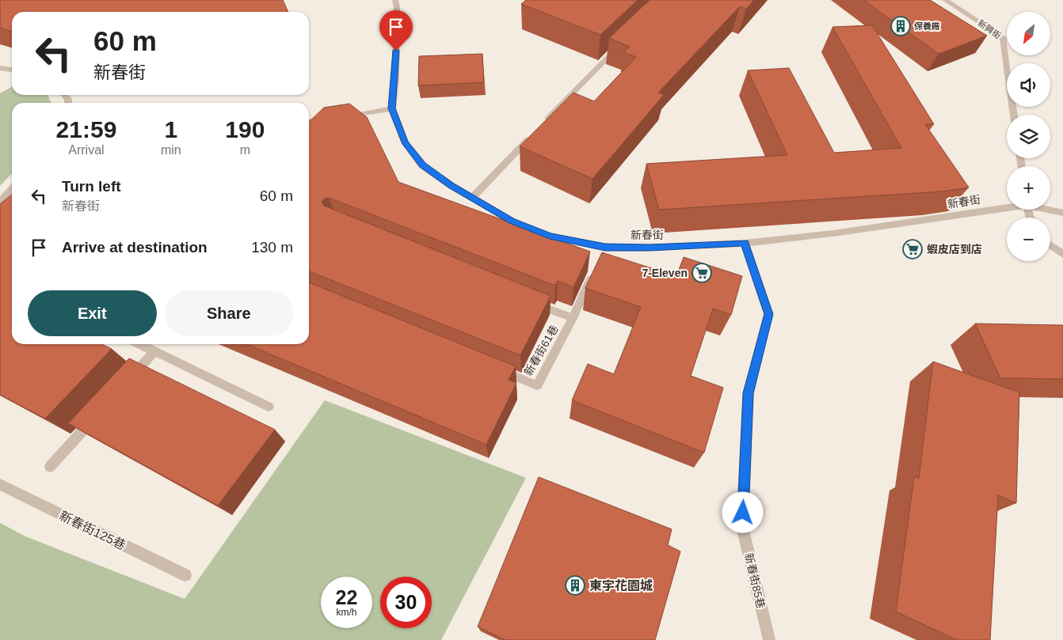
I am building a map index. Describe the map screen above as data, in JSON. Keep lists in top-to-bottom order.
{
  "streets": {
    "street": [
      "新興街",
      "新春街",
      "新春街61巷",
      "新春街125巷",
      "新春街85巷"
    ]
  },
  "crossings": [
    ["新春街", "新春街85巷"]
  ],
  "places": {
    "building": ["保養廠", "東宇花園城"],
    "supermarket": ["蝦皮店到店", "7-Eleven"]
  },
  "north": "bottom left",
  "page": {
    "map_buttons": ["+", "−"],
    "turn": ["60 m", "新春街"],
    "eta": [
      "21:59",
      "Arrival",
      "1",
      "min",
      "190",
      "m"
    ],
    "list": [
      {
        "name": "Turn left",
        "note": "新春街",
        "value": "60 m"
      },
      {
        "name": "Arrive at destination",
        "value": "130 m"
      }
    ],
    "buttons": ["Exit", "Share"],
    "speed": "22 km/h",
    "limit": "30"
  }
}
